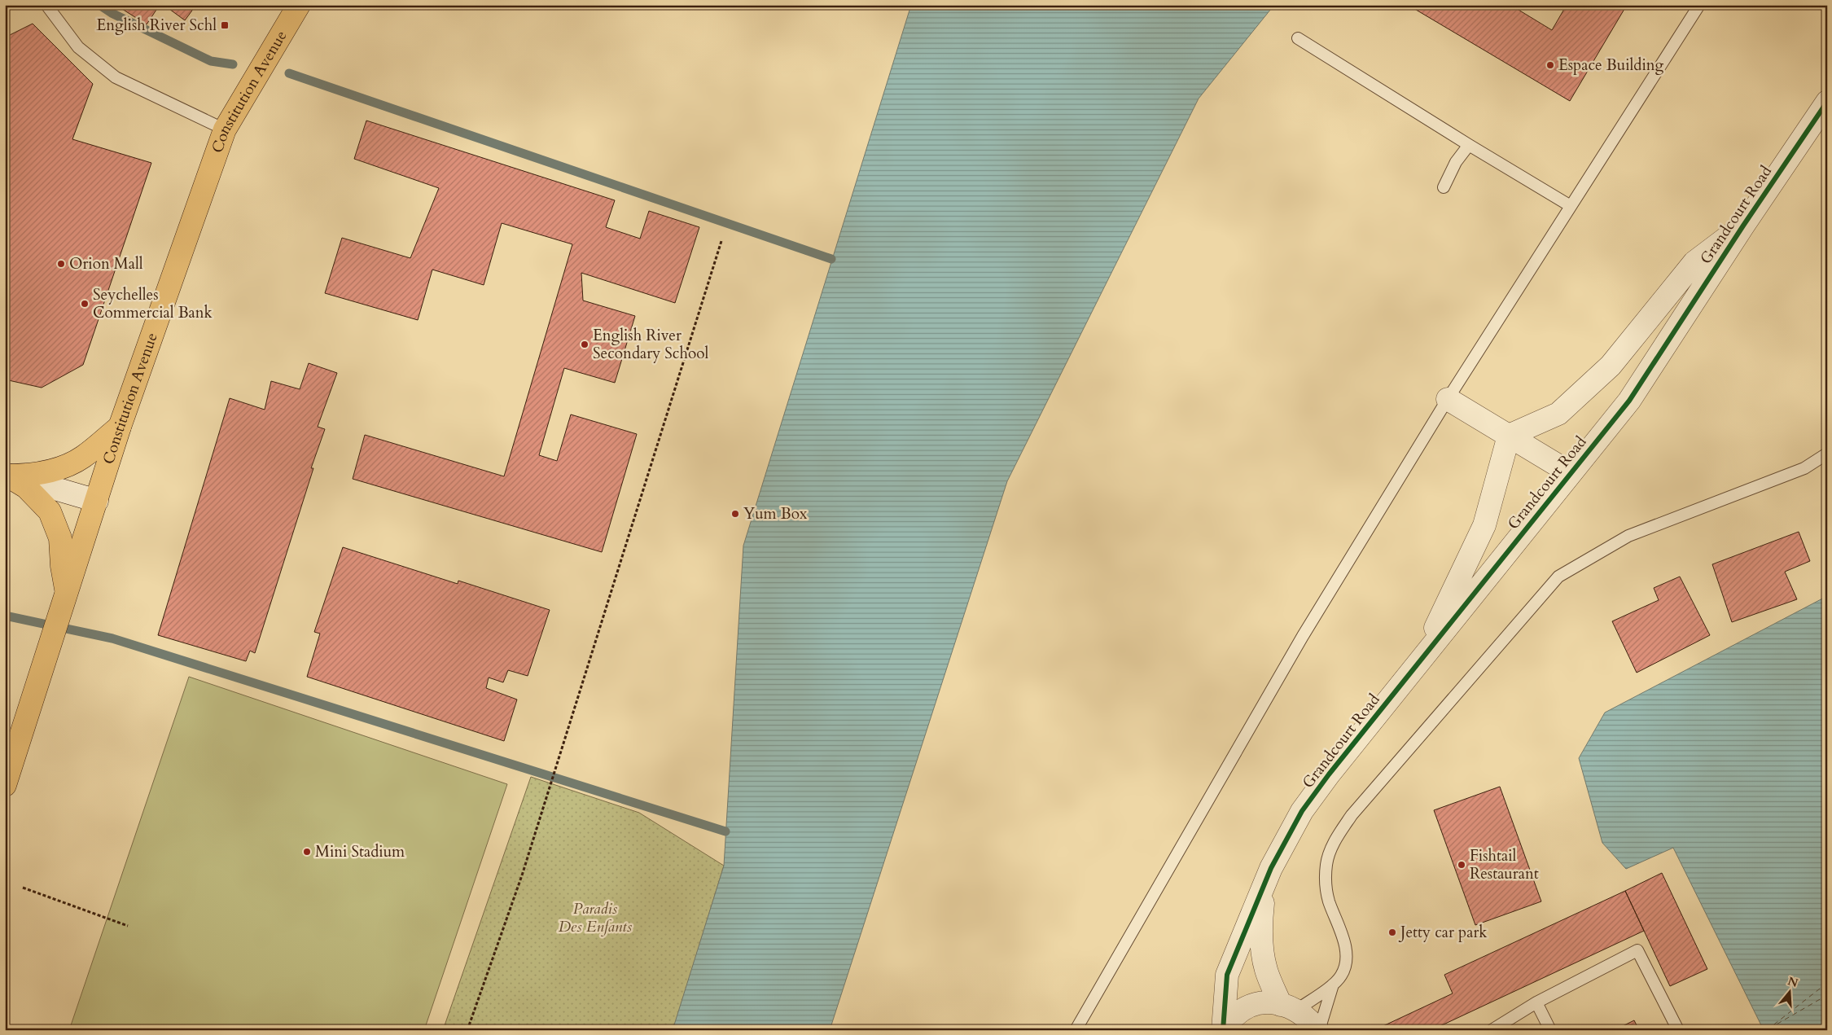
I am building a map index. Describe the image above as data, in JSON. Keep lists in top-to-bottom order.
{
  "streets": {
    "main road": ["Constitution Avenue"],
    "street": ["Grandcourt Road"]
  },
  "parks": ["Paradis Des Enfants"],
  "places": {
    "transit": ["English River Schl"],
    "other": [
      "Espace Building",
      "Orion Mall",
      "Seychelles Commercial Bank",
      "English River Secondary School",
      "Yum Box",
      "Mini Stadium",
      "Fishtail Restaurant",
      "Jetty car park"
    ]
  },
  "north": "top"
}
